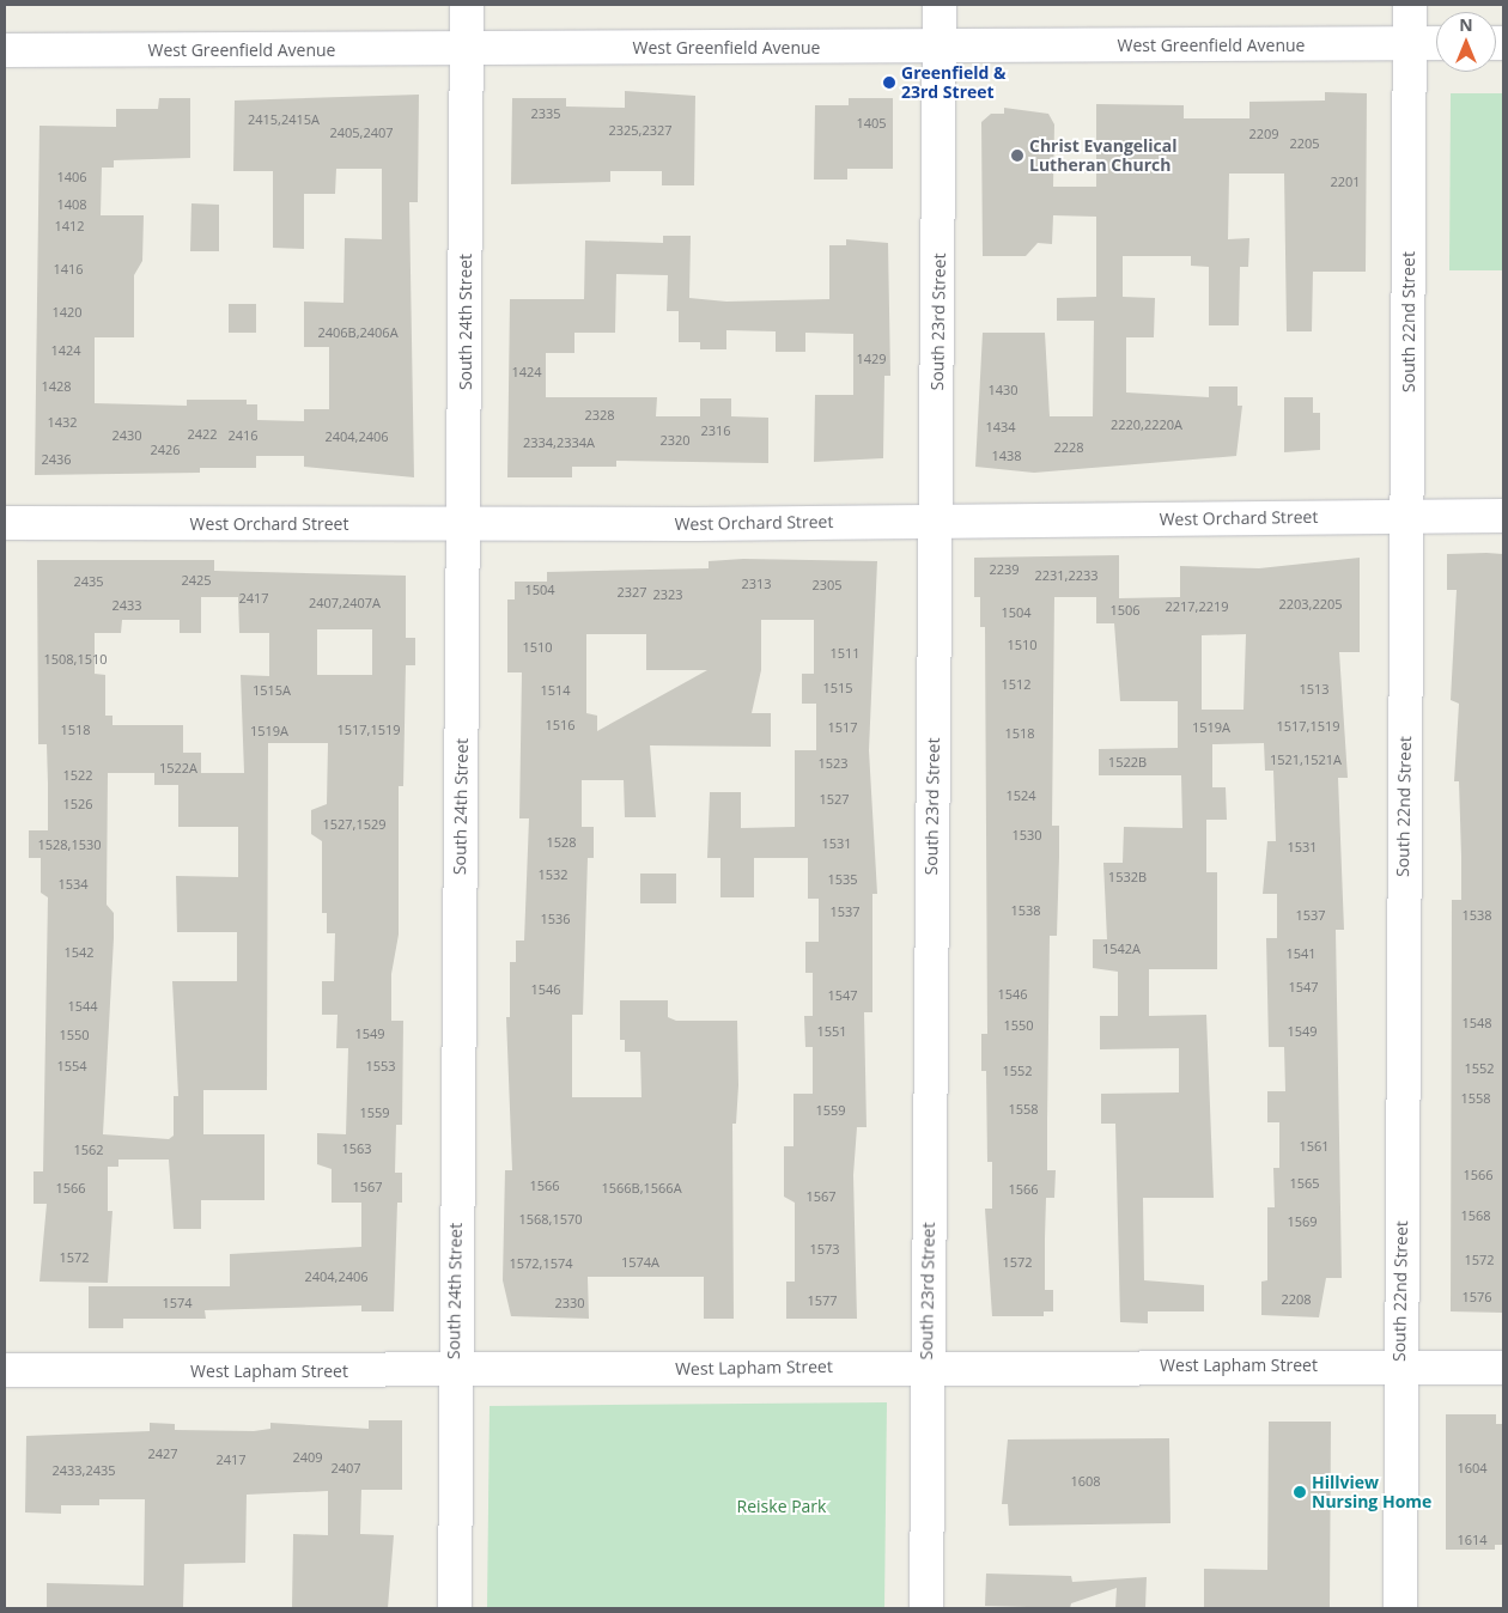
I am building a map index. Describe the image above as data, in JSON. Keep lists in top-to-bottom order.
{
  "streets": {
    "street": [
      "West Greenfield Avenue",
      "South 24th Street",
      "South 23rd Street",
      "South 22nd Street",
      "West Orchard Street",
      "West Lapham Street"
    ]
  },
  "crossings": [
    ["West Greenfield Avenue", "South 24th Street"],
    ["West Greenfield Avenue", "South 23rd Street"],
    ["West Greenfield Avenue", "South 22nd Street"],
    ["South 24th Street", "West Orchard Street"],
    ["South 24th Street", "West Lapham Street"],
    ["South 23rd Street", "West Orchard Street"],
    ["South 23rd Street", "West Lapham Street"],
    ["South 22nd Street", "West Orchard Street"],
    ["South 22nd Street", "West Lapham Street"]
  ],
  "parks": ["Reiske Park"],
  "places": ["Greenfield & 23rd Street", "Christ Evangelical Lutheran Church", "Hillview Nursing Home"],
  "house_numbers": [
    "2335",
    "2415,2415A",
    "1405",
    "2325,2327",
    "2405,2407",
    "2209",
    "2205",
    "1406",
    "2201",
    "1408",
    "1412",
    "1416",
    "1420",
    "2406B,2406A",
    "1424",
    "1429",
    "1424",
    "1428",
    "1430",
    "2328",
    "1432",
    "2220,2220A",
    "1434",
    "2316",
    "2422",
    "2430",
    "2416",
    "2404,2406",
    "2320",
    "2334,2334A",
    "2228",
    "2426",
    "1438",
    "2436",
    "2239",
    "2231,2233",
    "2425",
    "2435",
    "2313",
    "2305",
    "1504",
    "2327",
    "2323",
    "2417",
    "2407,2407A",
    "2203,2205",
    "2433",
    "2217,2219",
    "1506",
    "1504",
    "1510",
    "1510",
    "1511",
    "1508,1510",
    "1512",
    "1515",
    "1513",
    "1515A",
    "1514",
    "1516",
    "1517,1519",
    "1517",
    "1519A",
    "1518",
    "1517,1519",
    "1519A",
    "1518",
    "1521,1521A",
    "1522B",
    "1523",
    "1522A",
    "1522",
    "1524",
    "1527",
    "1526",
    "1527,1529",
    "1530",
    "1528",
    "1531",
    "1528,1530",
    "1531",
    "1532",
    "1532B",
    "1535",
    "1534",
    "1538",
    "1537",
    "1537",
    "1538",
    "1536",
    "1542A",
    "1542",
    "1541",
    "1547",
    "1546",
    "1546",
    "1547",
    "1544",
    "1548",
    "1550",
    "1551",
    "1549",
    "1549",
    "1550",
    "1554",
    "1553",
    "1552",
    "1552",
    "1558",
    "1558",
    "1559",
    "1559",
    "1561",
    "1563",
    "1562",
    "1566",
    "1565",
    "1566",
    "1567",
    "1566",
    "1566B,1566A",
    "1566",
    "1567",
    "1568",
    "1568,1570",
    "1569",
    "1573",
    "1572",
    "1572",
    "1574A",
    "1572",
    "1572,1574",
    "2404,2406",
    "1576",
    "2208",
    "1577",
    "1574",
    "2330",
    "2427",
    "2409",
    "2417",
    "2407",
    "1604",
    "2433,2435",
    "1608",
    "1614"
  ],
  "north": "top"
}
